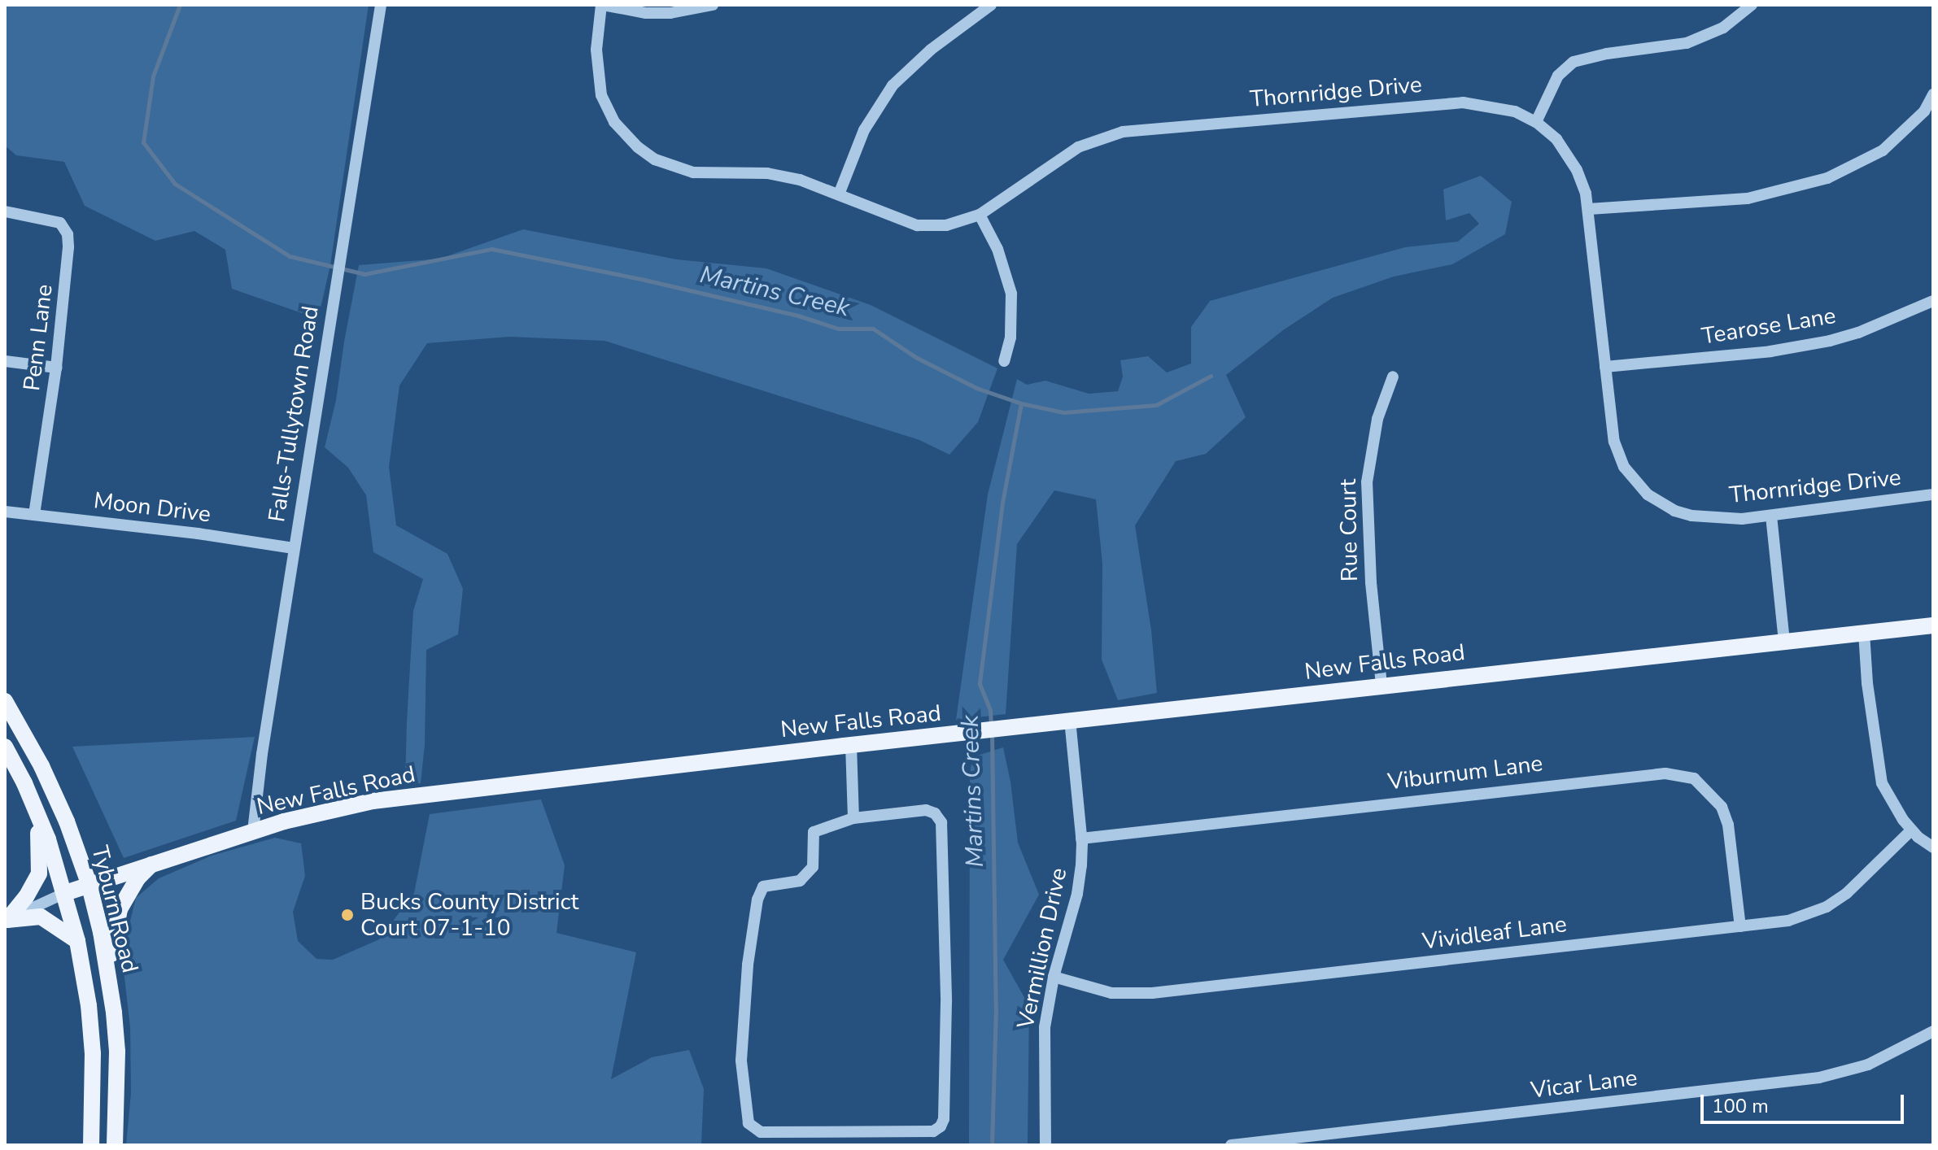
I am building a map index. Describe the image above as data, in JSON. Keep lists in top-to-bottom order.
{
  "streets": {
    "main road": ["New Falls Road", "Tyburn Road"],
    "street": [
      "Thornridge Drive",
      "Tearose Lane",
      "Penn Lane",
      "Falls-Tullytown Road",
      "Moon Drive",
      "Rue Court",
      "Viburnum Lane",
      "Vividleaf Lane",
      "Vermillion Drive",
      "Vicar Lane"
    ]
  },
  "crossings": [
    ["Thornridge Drive", "Tearose Lane"],
    ["Penn Lane", "Moon Drive"],
    ["Falls-Tullytown Road", "Moon Drive"],
    ["Falls-Tullytown Road", "New Falls Road"],
    ["Rue Court", "New Falls Road"],
    ["New Falls Road", "Tyburn Road"],
    ["New Falls Road", "Vermillion Drive"],
    ["Viburnum Lane", "Vividleaf Lane"],
    ["Viburnum Lane", "Vermillion Drive"],
    ["Vividleaf Lane", "Vermillion Drive"]
  ],
  "water": ["Martins Creek"],
  "places": ["Bucks County District Court 07-1-10"],
  "scale_bar": "100 m"
}
